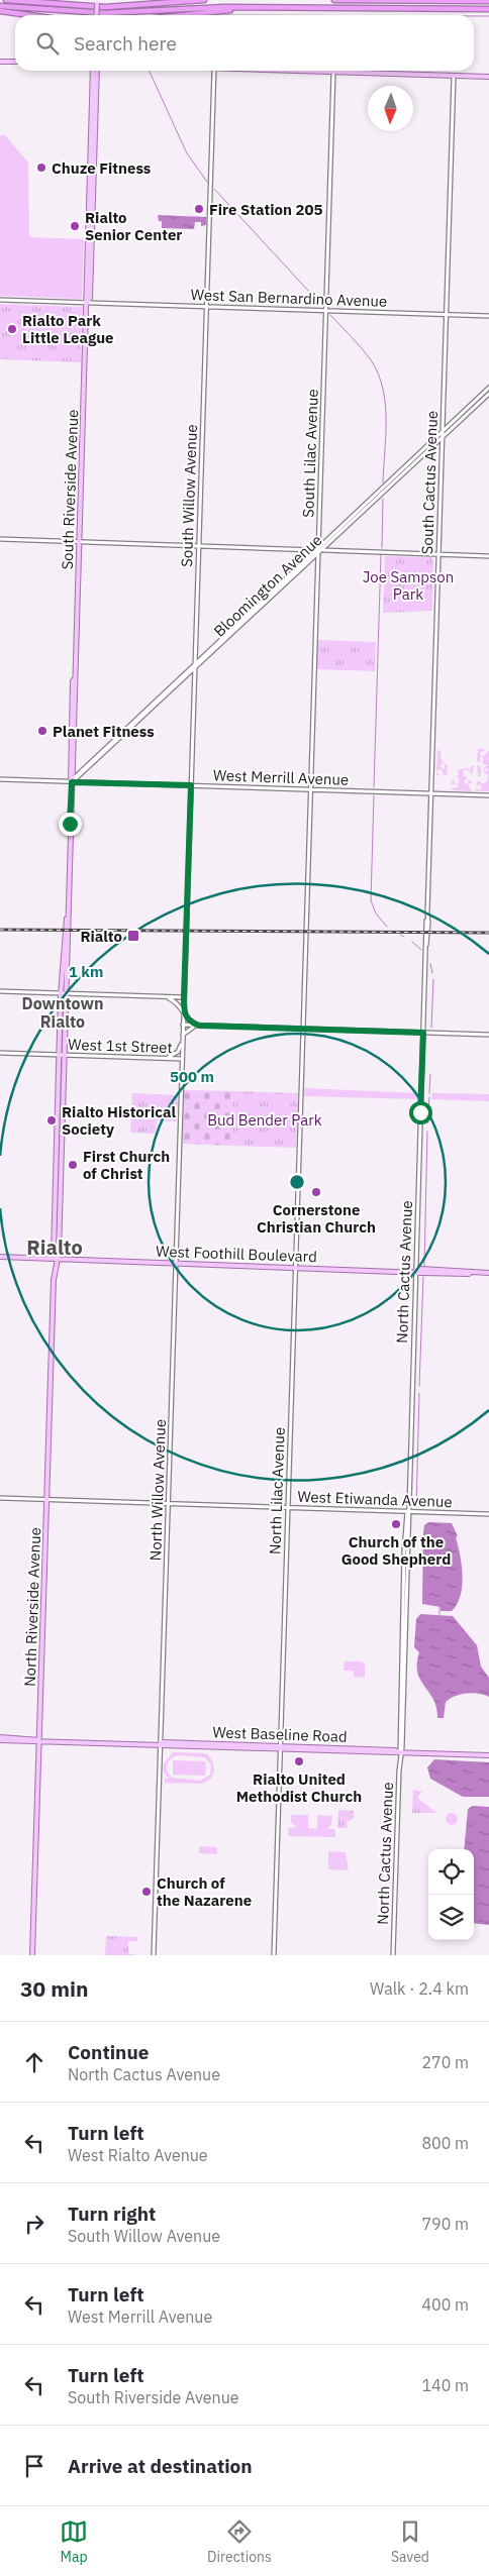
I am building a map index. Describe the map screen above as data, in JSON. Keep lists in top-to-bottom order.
{
  "streets": {
    "main road": [
      "South Riverside Avenue",
      "West Foothill Boulevard",
      "North Riverside Avenue",
      "West Baseline Road"
    ],
    "street": [
      "West San Bernardino Avenue",
      "South Lilac Avenue",
      "South Cactus Avenue",
      "South Willow Avenue",
      "Bloomington Avenue",
      "West Merrill Avenue",
      "West 1st Street",
      "North Cactus Avenue",
      "North Willow Avenue",
      "North Lilac Avenue",
      "West Etiwanda Avenue"
    ]
  },
  "crossings": [
    ["West San Bernardino Avenue", "South Lilac Avenue"],
    ["West San Bernardino Avenue", "South Cactus Avenue"],
    ["West San Bernardino Avenue", "South Riverside Avenue"],
    ["West San Bernardino Avenue", "South Willow Avenue"],
    ["South Lilac Avenue", "Bloomington Avenue"],
    ["South Lilac Avenue", "West Merrill Avenue"],
    ["South Lilac Avenue", "North Lilac Avenue"],
    ["South Cactus Avenue", "Bloomington Avenue"],
    ["South Cactus Avenue", "West Merrill Avenue"],
    ["South Cactus Avenue", "North Cactus Avenue"],
    ["South Riverside Avenue", "Bloomington Avenue"],
    ["South Riverside Avenue", "West Merrill Avenue"],
    ["South Riverside Avenue", "West 1st Street"],
    ["South Riverside Avenue", "North Riverside Avenue"],
    ["South Willow Avenue", "Bloomington Avenue"],
    ["South Willow Avenue", "West Merrill Avenue"],
    ["South Willow Avenue", "North Willow Avenue"],
    ["Bloomington Avenue", "West Merrill Avenue"],
    ["West 1st Street", "North Willow Avenue"],
    ["West 1st Street", "North Riverside Avenue"],
    ["West Foothill Boulevard", "North Cactus Avenue"],
    ["West Foothill Boulevard", "North Willow Avenue"],
    ["West Foothill Boulevard", "North Lilac Avenue"],
    ["West Foothill Boulevard", "North Riverside Avenue"],
    ["North Cactus Avenue", "West Etiwanda Avenue"],
    ["North Cactus Avenue", "West Baseline Road"],
    ["North Willow Avenue", "West Etiwanda Avenue"],
    ["North Willow Avenue", "West Baseline Road"],
    ["North Lilac Avenue", "West Etiwanda Avenue"],
    ["North Lilac Avenue", "West Baseline Road"],
    ["West Etiwanda Avenue", "North Riverside Avenue"],
    ["North Riverside Avenue", "West Baseline Road"]
  ],
  "districts": ["Downtown Rialto", "Rialto"],
  "parks": ["Joe Sampson Park", "Bud Bender Park"],
  "places": {
    "other": [
      "Chuze Fitness",
      "Fire Station 205",
      "Rialto Senior Center",
      "Rialto Park Little League",
      "Planet Fitness",
      "Rialto Historical Society",
      "First Church of Christ",
      "Cornerstone Christian Church",
      "Church of the Good Shepherd",
      "Rialto United Methodist Church",
      "Church of the Nazarene"
    ],
    "transit": ["Rialto"]
  },
  "north": "bottom",
  "page": {
    "search": "Search here",
    "heading": ["30 min", "Walk · 2.4 km"],
    "list": [
      ["Continue", "North Cactus Avenue", "270 m"],
      ["Turn left", "West Rialto Avenue", "800 m"],
      ["Turn right", "South Willow Avenue", "790 m"],
      ["Turn left", "West Merrill Avenue", "400 m"],
      ["Turn left", "South Riverside Avenue", "140 m"],
      "Arrive at destination"
    ],
    "nav": ["Map", "Directions", "Saved"]
  },
  "rings": ["1 km", "500 m"]
}
